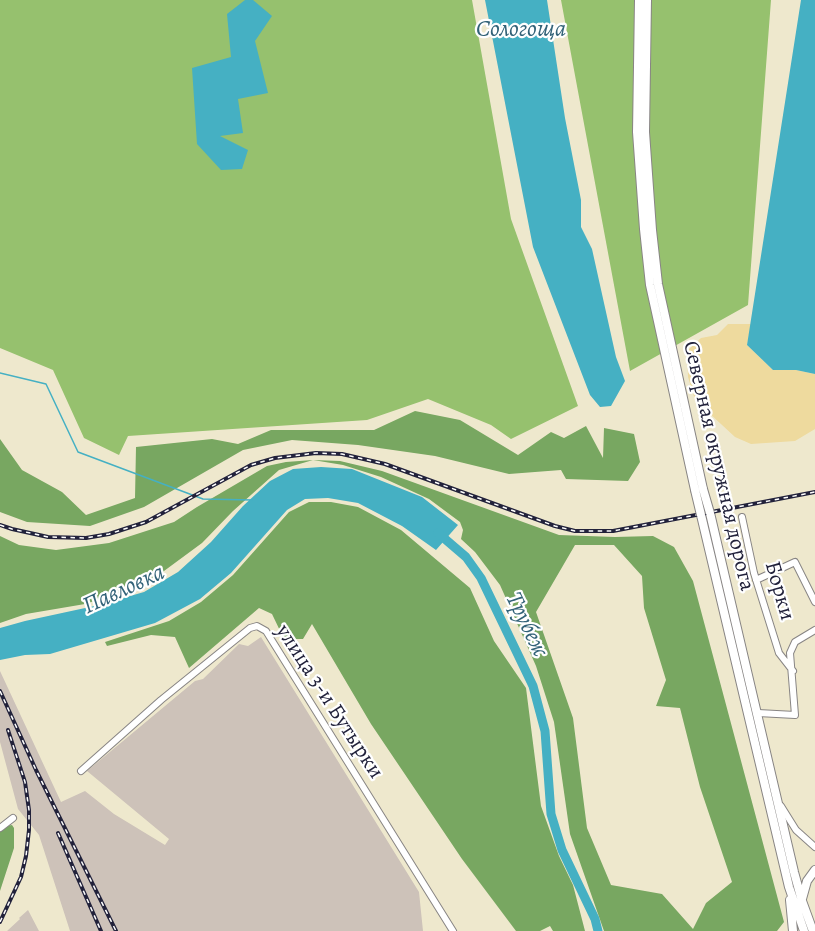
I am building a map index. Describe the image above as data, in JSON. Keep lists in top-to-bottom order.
{
  "streets": {
    "main road": ["Северная окружная дорога"],
    "street": ["Борки", "улица 3-и Бутырки"]
  },
  "water": ["Сологоща", "Павловка", "Трубеж"]
}
